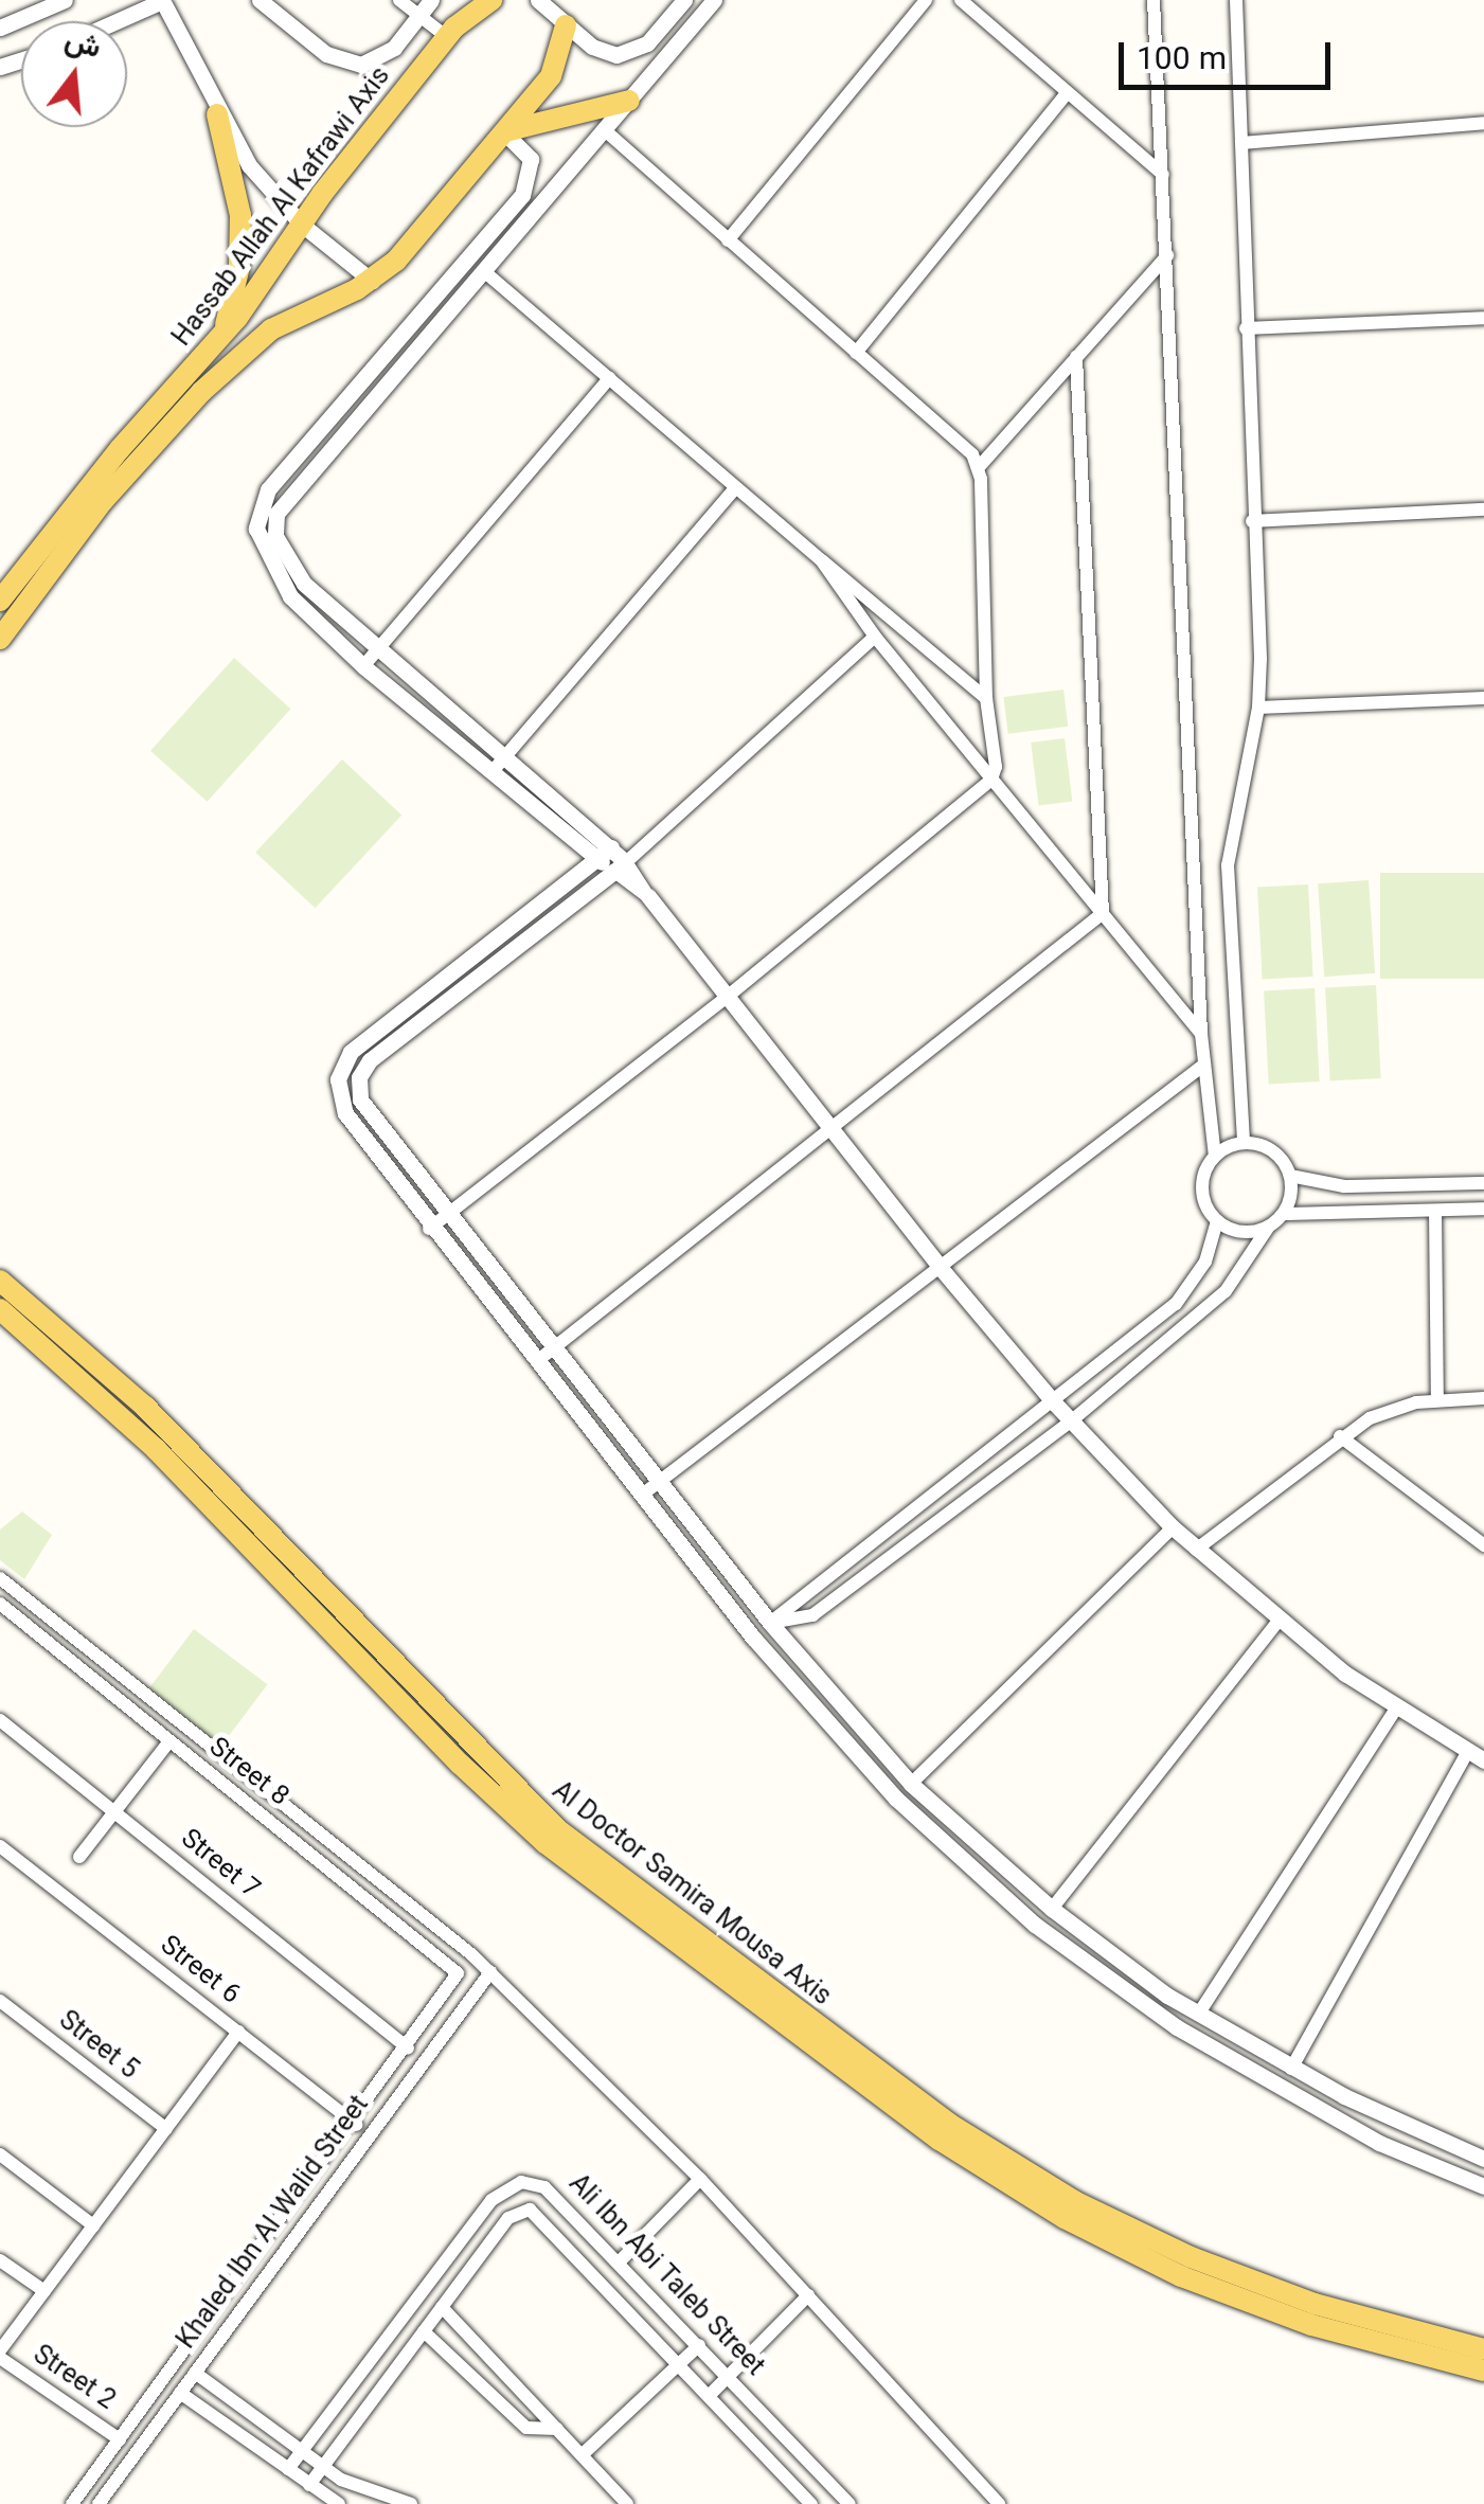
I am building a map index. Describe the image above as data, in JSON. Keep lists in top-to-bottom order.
{
  "streets": {
    "main road": ["Hassab Allah Al Kafrawi Axis", "Al Doctor Samira Mousa Axis"],
    "street": [
      "Street 8",
      "Street 7",
      "Street 6",
      "Street 5",
      "Khaled Ibn Al Walid Street",
      "Ali Ibn Abi Taleb Street",
      "Street 2"
    ]
  },
  "crossings": [
    ["Street 8", "Khaled Ibn Al Walid Street"],
    ["Street 7", "Khaled Ibn Al Walid Street"],
    ["Street 6", "Khaled Ibn Al Walid Street"],
    ["Khaled Ibn Al Walid Street", "Street 2"]
  ],
  "scale_bar": "100 m",
  "north": "top"
}
